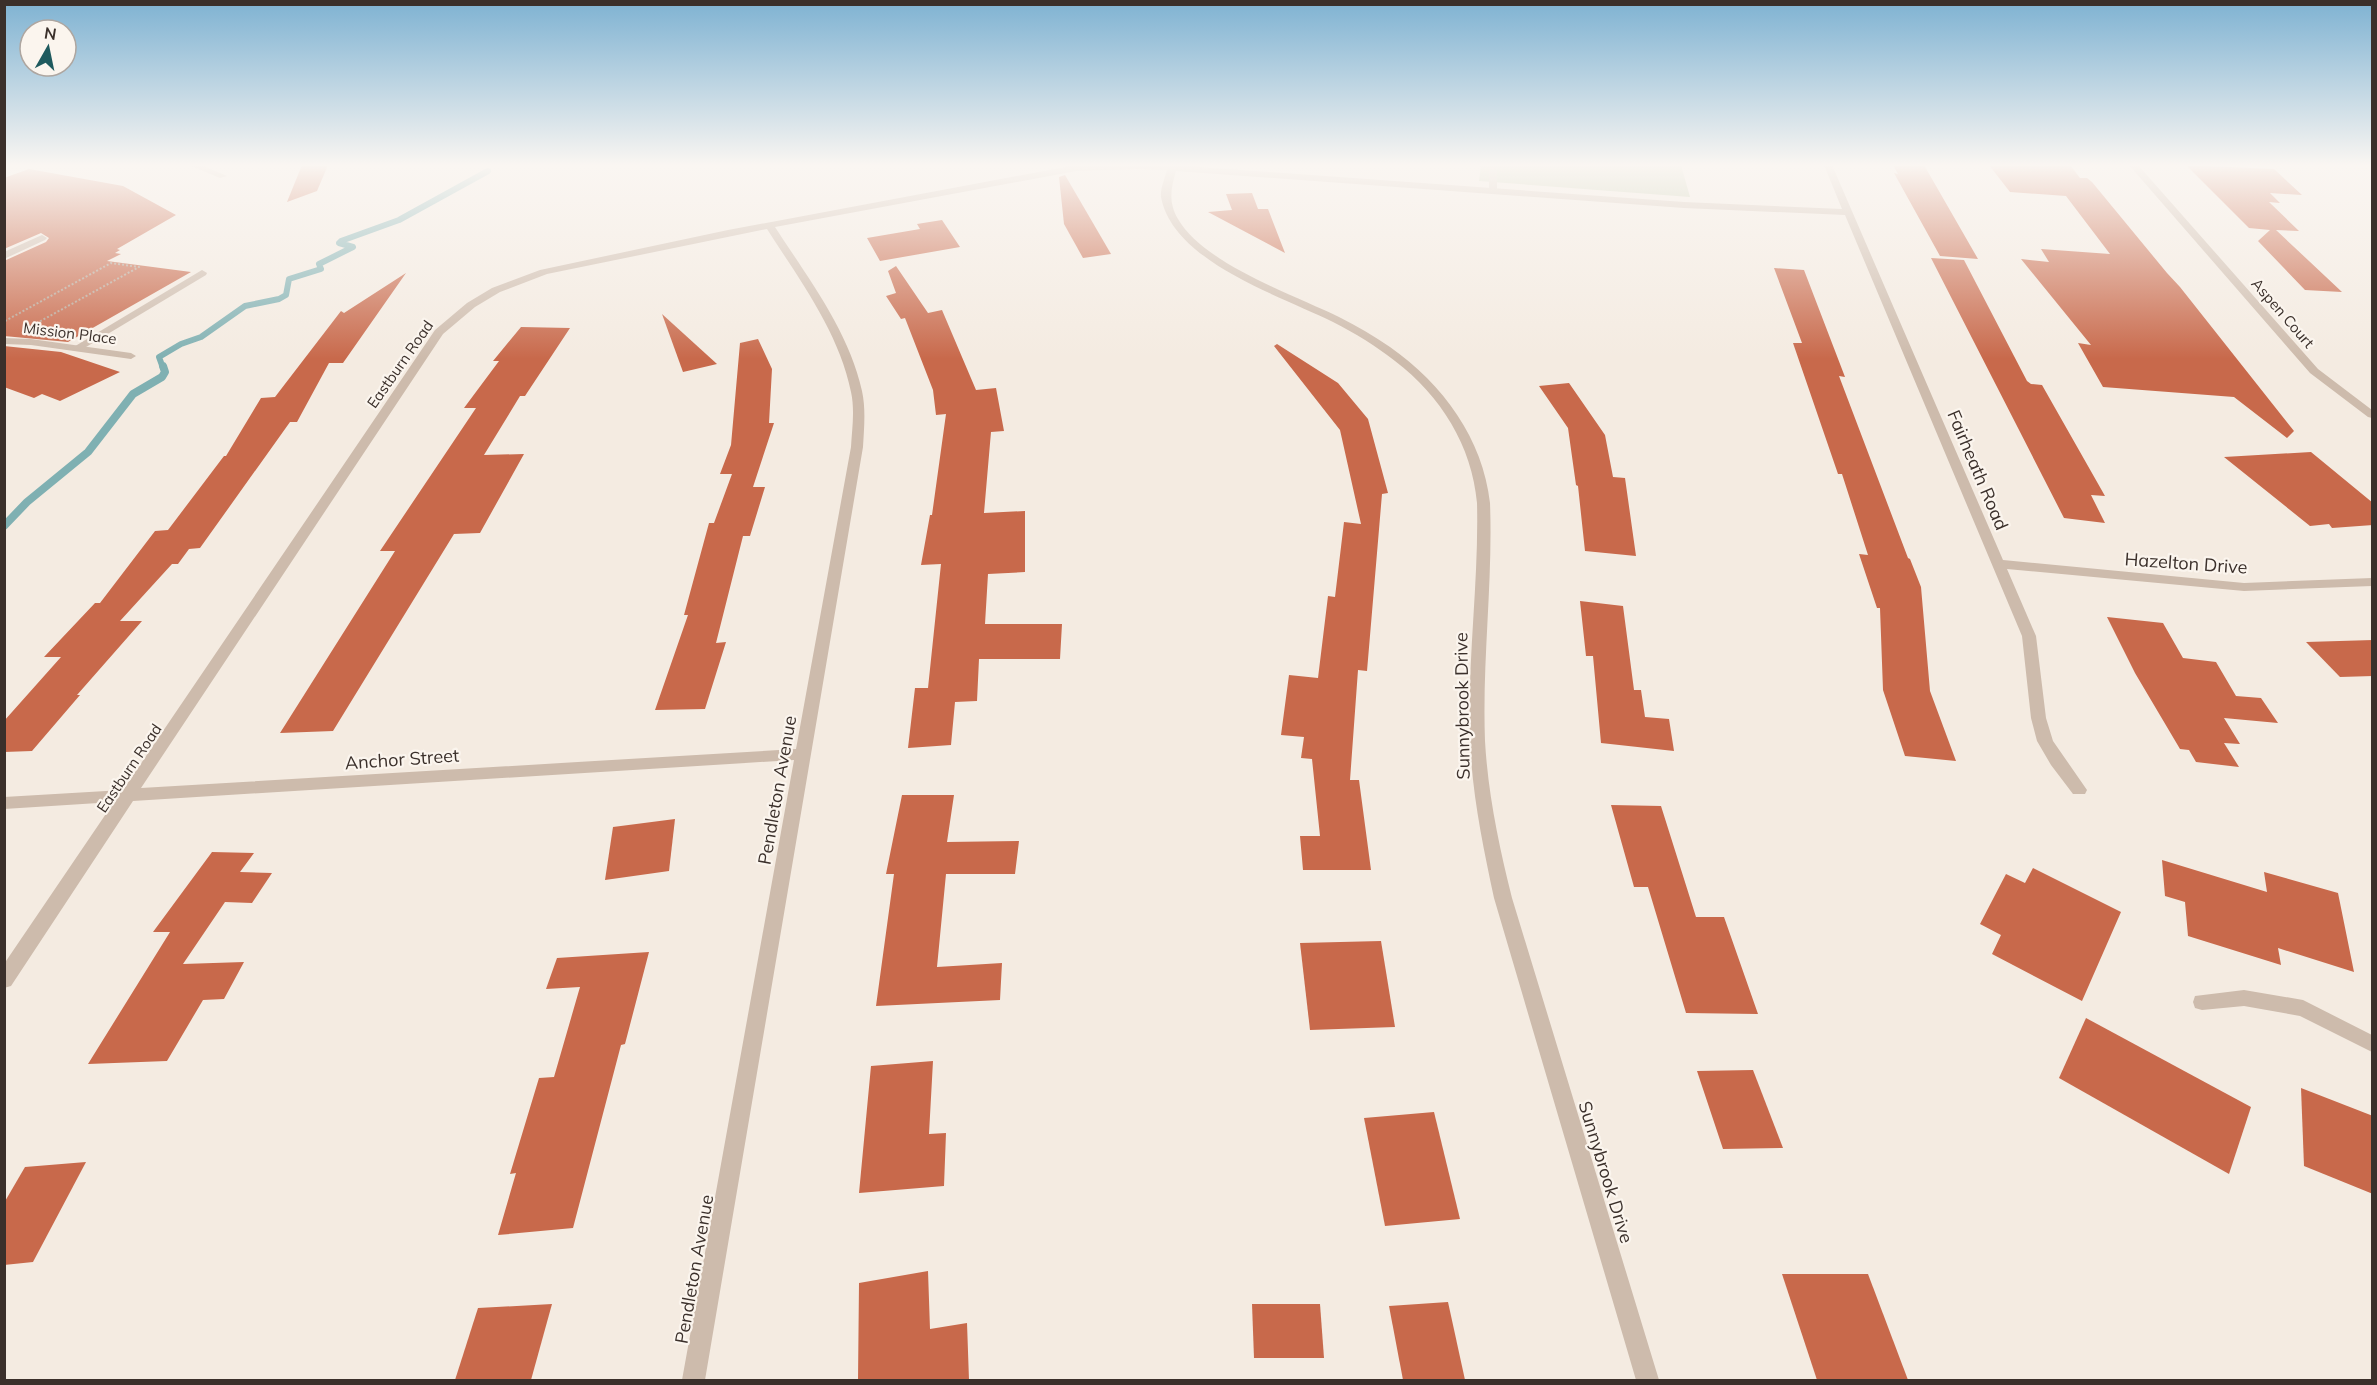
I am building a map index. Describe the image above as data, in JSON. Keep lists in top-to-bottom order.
{
  "streets": {
    "street": [
      "Aspen Court",
      "Mission Place",
      "Eastburn Road",
      "Fairheath Road",
      "Hazelton Drive",
      "Sunnybrook Drive",
      "Anchor Street",
      "Pendleton Avenue"
    ]
  },
  "crossings": [
    ["Eastburn Road", "Anchor Street"],
    ["Fairheath Road", "Hazelton Drive"],
    ["Anchor Street", "Pendleton Avenue"]
  ],
  "north": "top"
}
